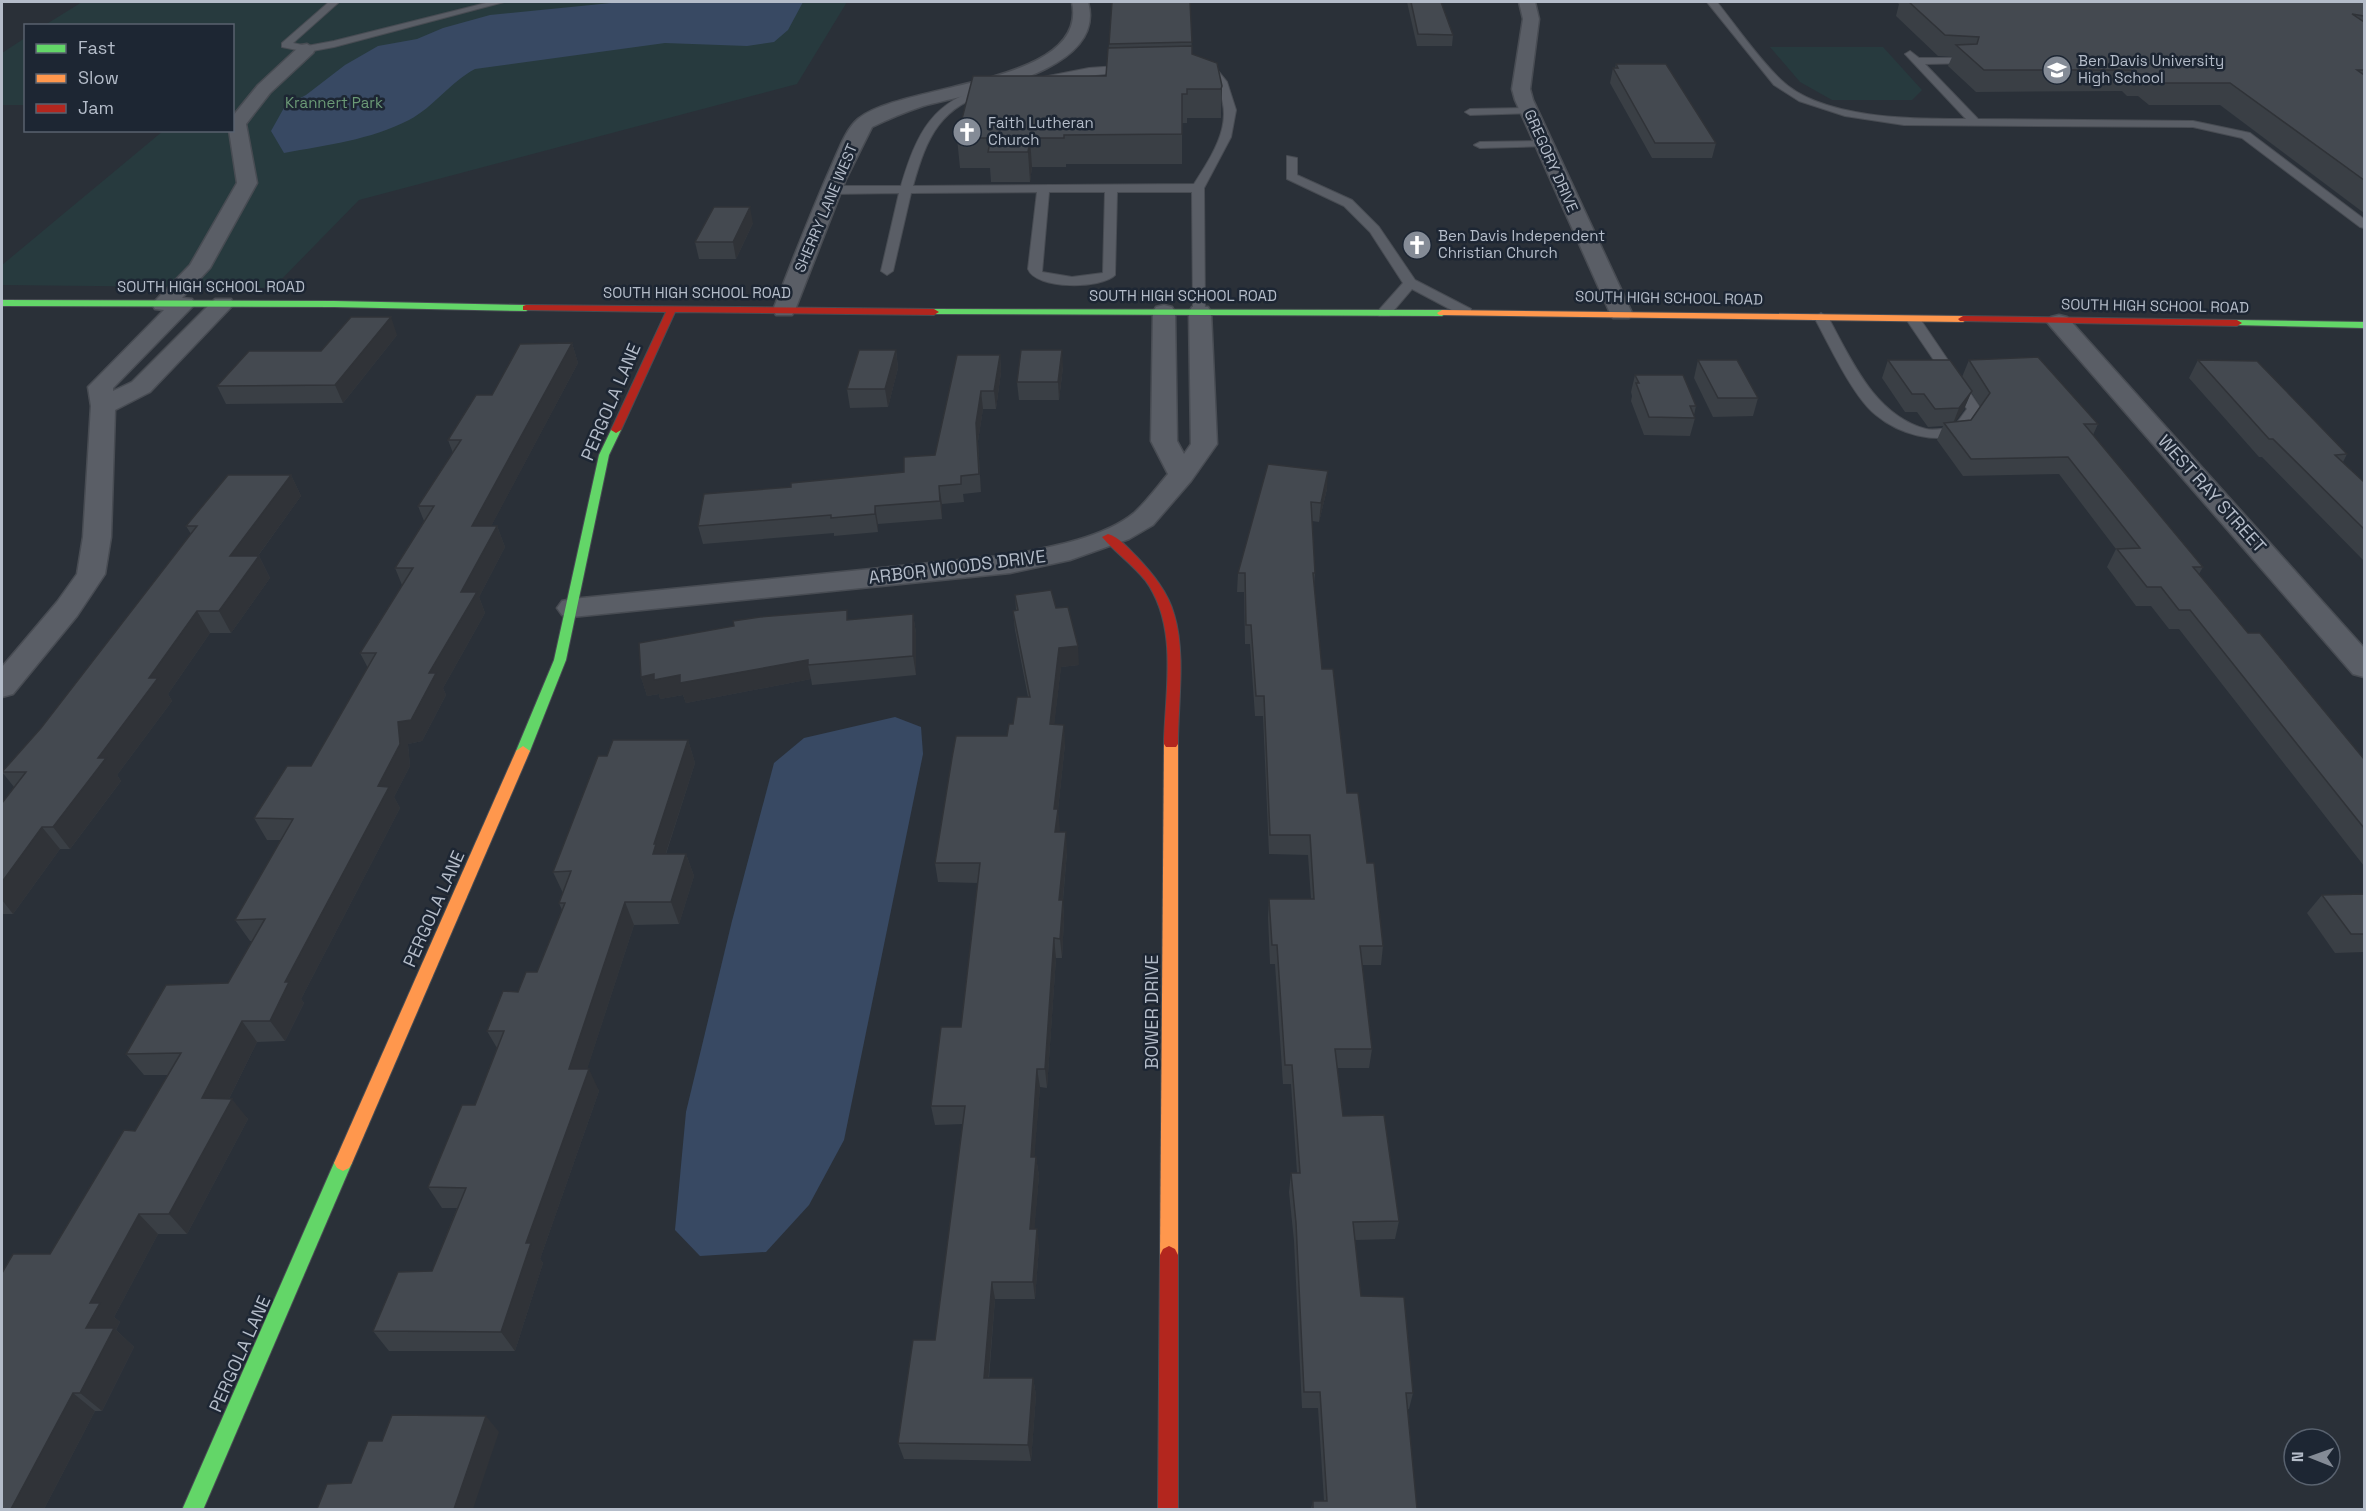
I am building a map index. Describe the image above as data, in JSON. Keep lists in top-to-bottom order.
{
  "streets": {
    "street": [
      "GREGORY DRIVE",
      "SHERRY LANE WEST",
      "SOUTH HIGH SCHOOL ROAD",
      "PERGOLA LANE",
      "WEST RAY STREET",
      "ARBOR WOODS DRIVE",
      "BOWER DRIVE"
    ]
  },
  "crossings": [
    ["GREGORY DRIVE", "SOUTH HIGH SCHOOL ROAD"],
    ["SHERRY LANE WEST", "SOUTH HIGH SCHOOL ROAD"],
    ["SOUTH HIGH SCHOOL ROAD", "PERGOLA LANE"],
    ["SOUTH HIGH SCHOOL ROAD", "WEST RAY STREET"],
    ["SOUTH HIGH SCHOOL ROAD", "ARBOR WOODS DRIVE"],
    ["PERGOLA LANE", "ARBOR WOODS DRIVE"],
    ["ARBOR WOODS DRIVE", "BOWER DRIVE"]
  ],
  "parks": ["Krannert Park"],
  "places": {
    "school or university": ["Ben Davis University High School"],
    "church": ["Faith Lutheran Church", "Ben Davis Independent Christian Church"]
  },
  "legend": ["Fast", "Slow", "Jam"],
  "north": "left"
}
